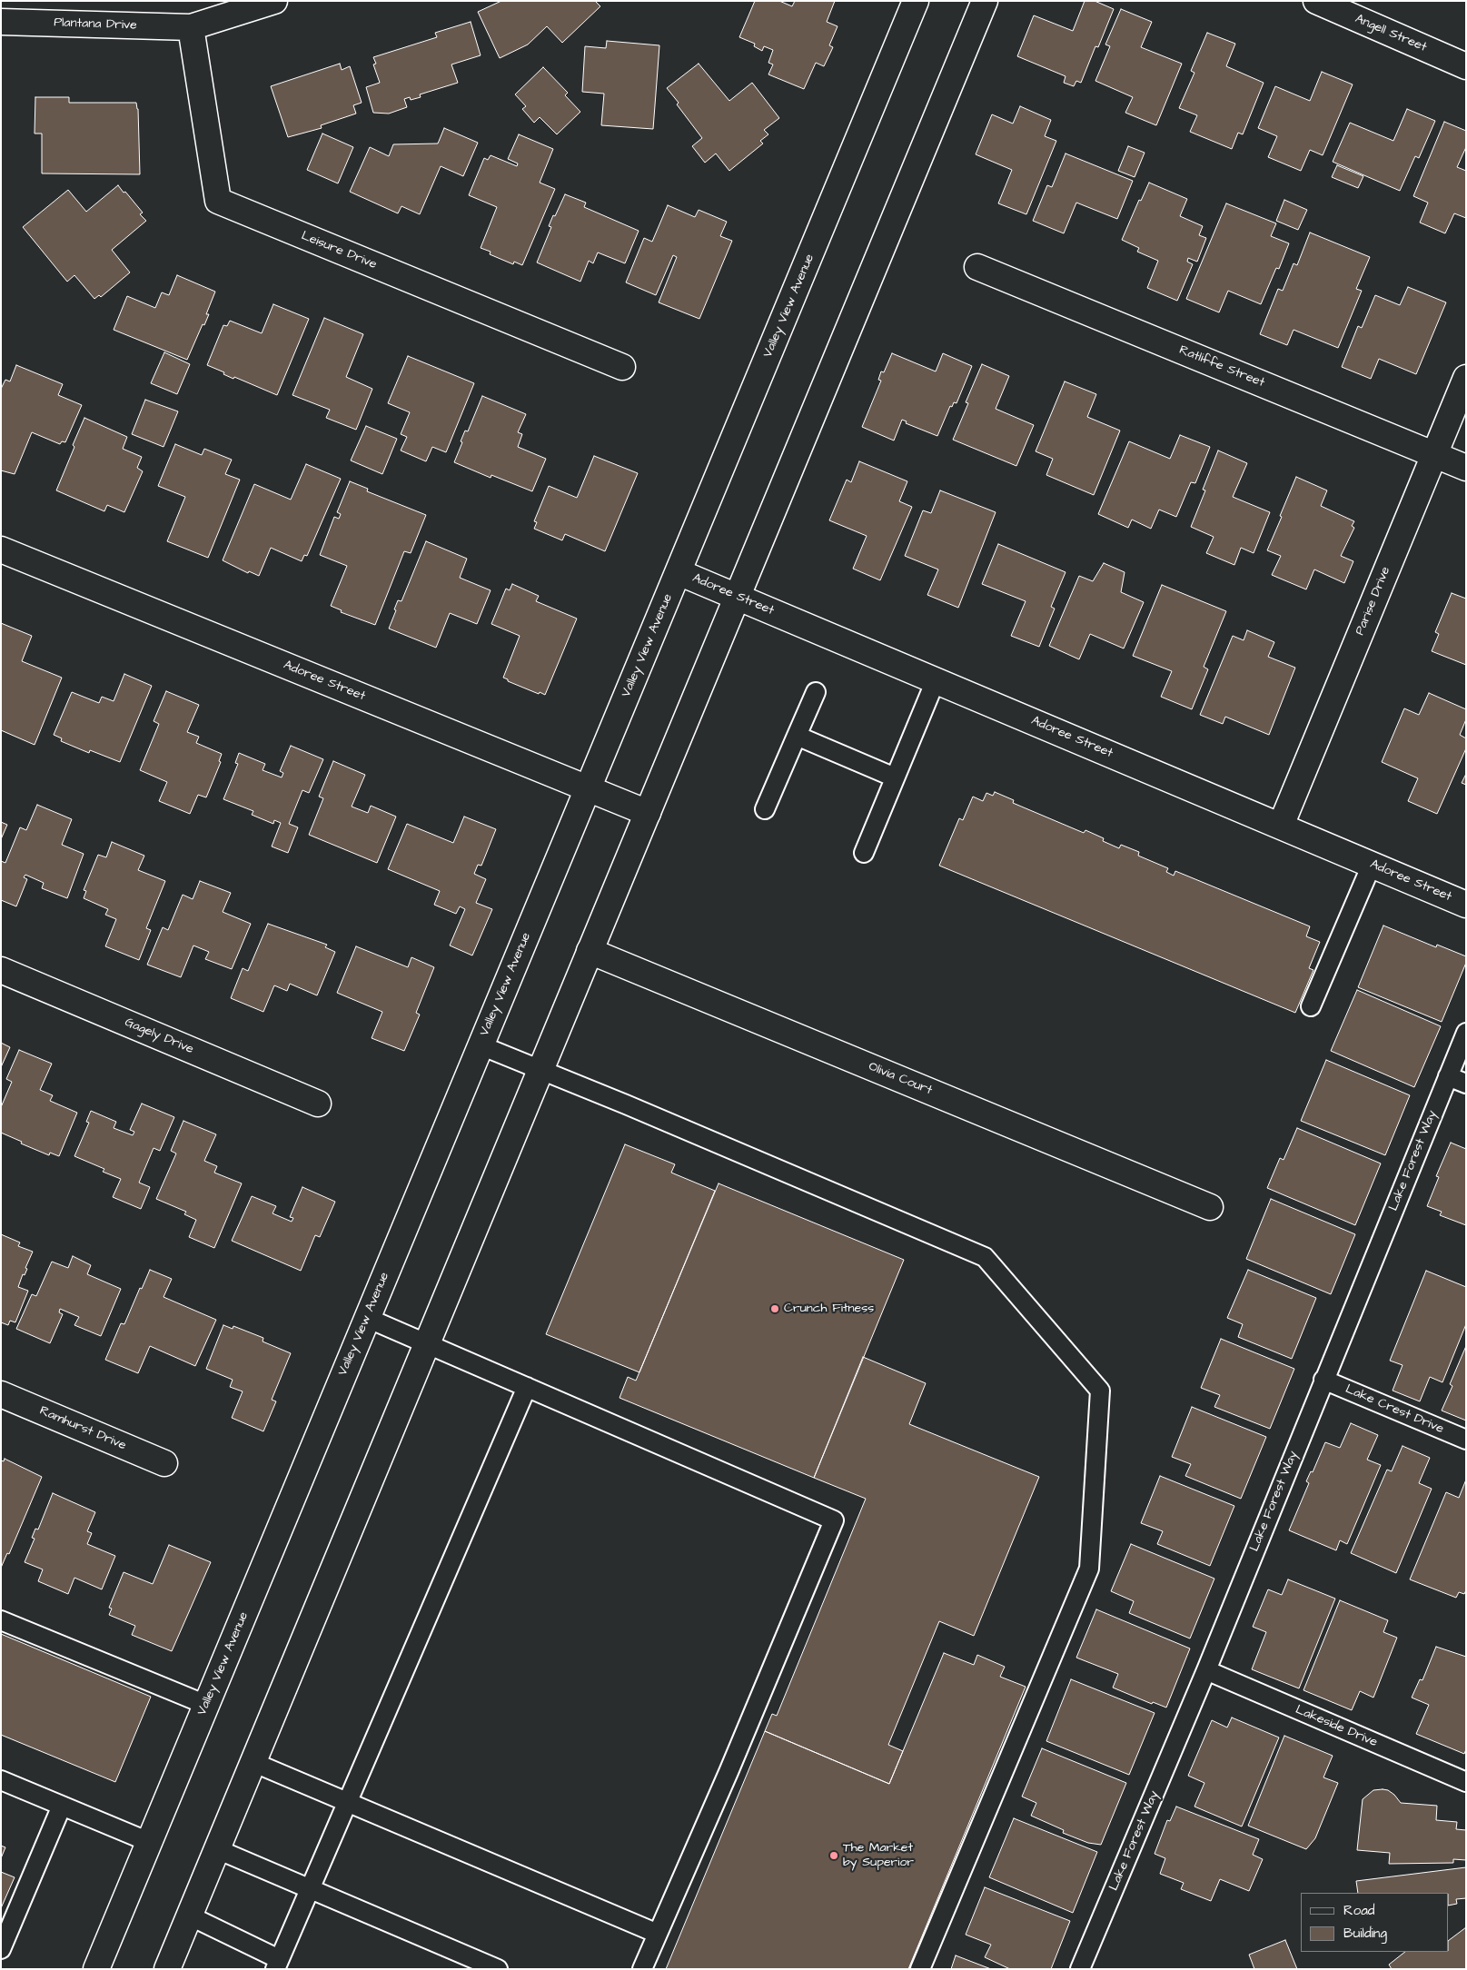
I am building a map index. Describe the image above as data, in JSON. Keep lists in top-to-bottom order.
{
  "streets": {
    "street": [
      "Plantana Drive",
      "Angell Street",
      "Leisure Drive",
      "Valley View Avenue",
      "Ratliffe Street",
      "Adoree Street",
      "Parise Drive",
      "Gagely Drive",
      "Olivia Court",
      "Ramhurst Drive"
    ],
    "lane": ["Lake Forest Way", "Lake Crest Drive", "Lakeside Drive"]
  },
  "crossings": [
    ["Plantana Drive", "Leisure Drive"],
    ["Valley View Avenue", "Adoree Street"],
    ["Ratliffe Street", "Parise Drive"],
    ["Adoree Street", "Parise Drive"],
    ["Lake Forest Way", "Lake Crest Drive"],
    ["Lake Forest Way", "Lakeside Drive"]
  ],
  "places": ["Crunch Fitness", "The Market by Superior"],
  "legend": ["Road", "Building"]
}
